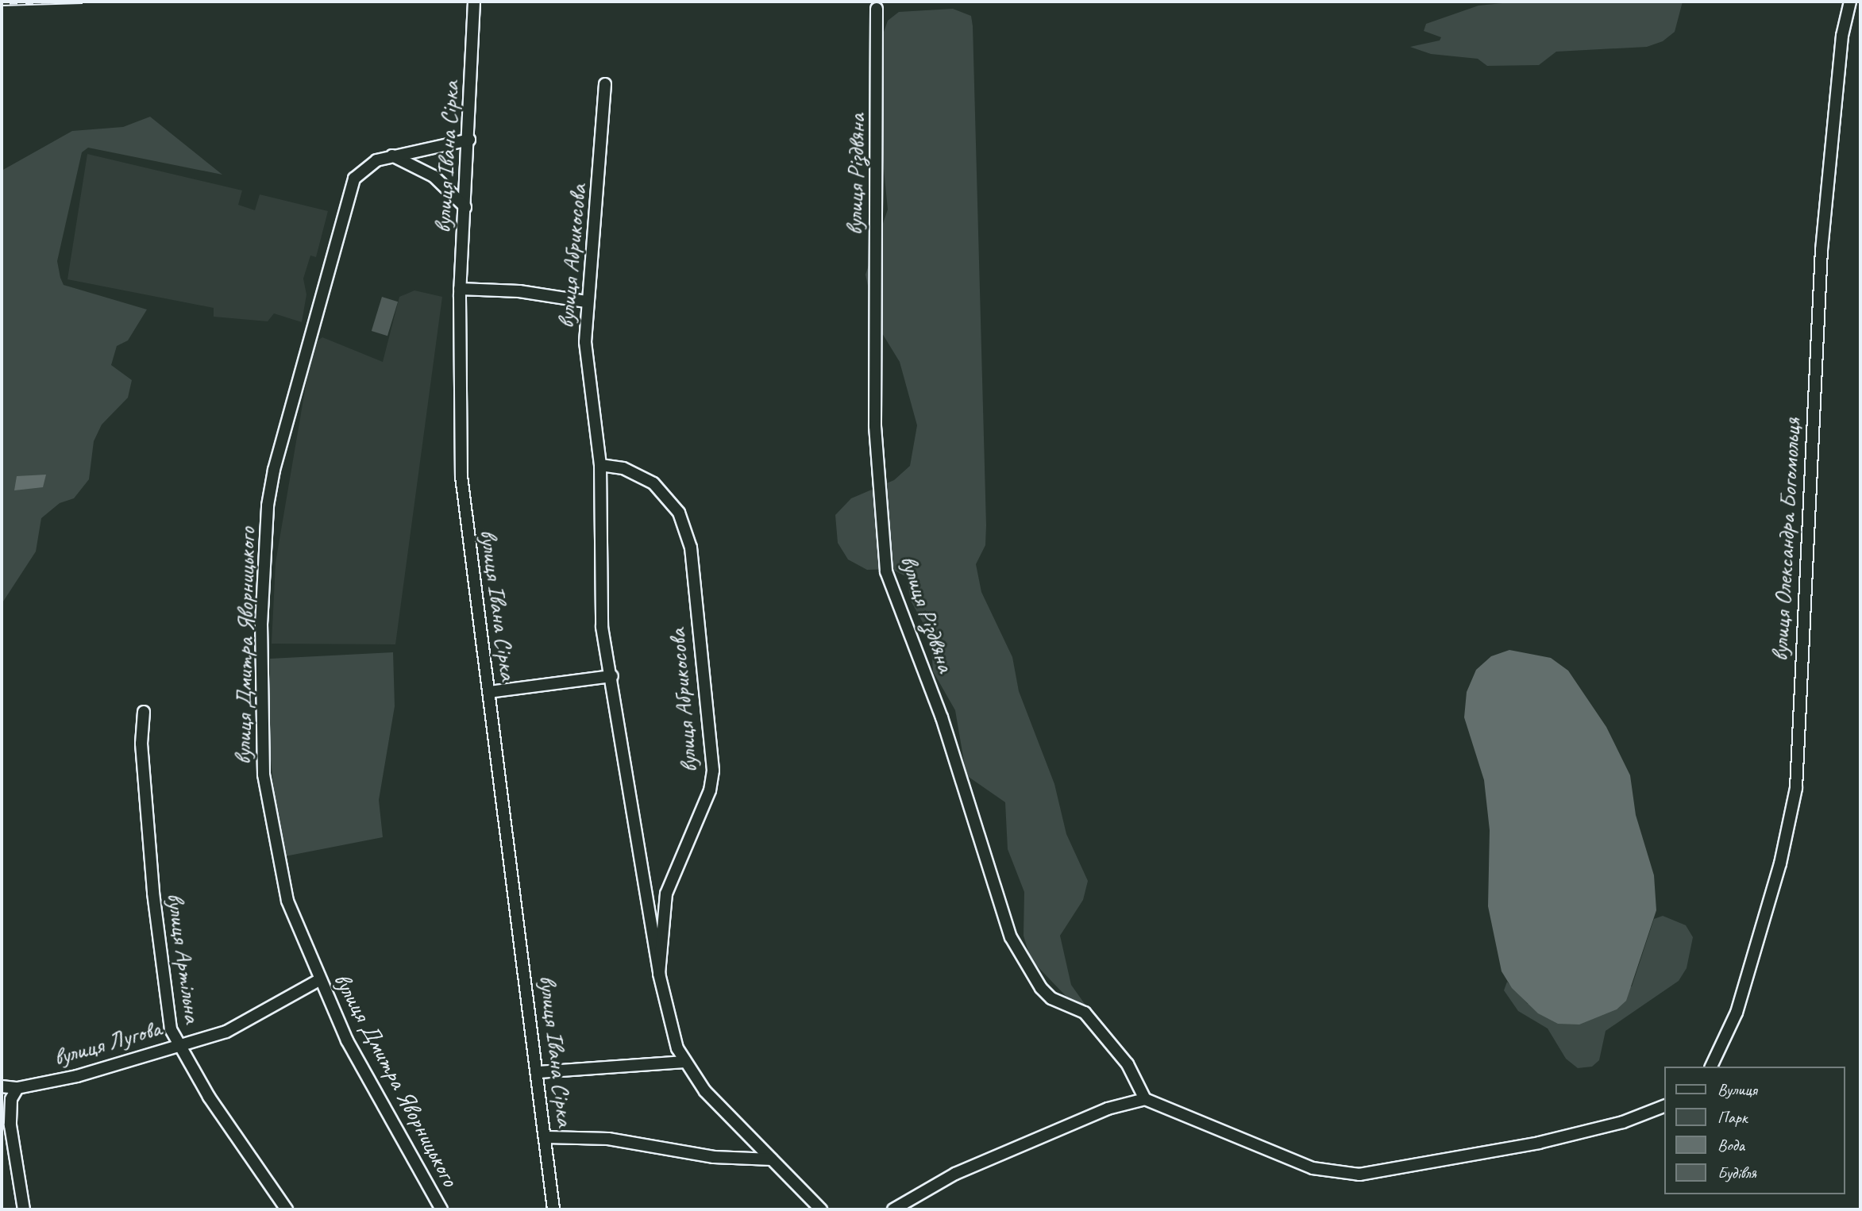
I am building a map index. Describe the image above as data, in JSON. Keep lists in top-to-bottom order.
{
  "streets": {
    "street": [
      "вулиця Івана Сірка",
      "вулиця Різдвяна",
      "вулиця Абрикосова",
      "вулиця Олександра Богомольця",
      "вулиця Дмитра Яворницького",
      "вулиця Артільна",
      "вулиця Лугова"
    ]
  },
  "crossings": [
    ["вулиця Івана Сірка", "вулиця Дмитра Яворницького"],
    ["вулиця Дмитра Яворницького", "вулиця Лугова"],
    ["вулиця Артільна", "вулиця Лугова"]
  ],
  "legend": [
    "Вулиця",
    "Парк",
    "Вода",
    "Будівля"
  ]
}
